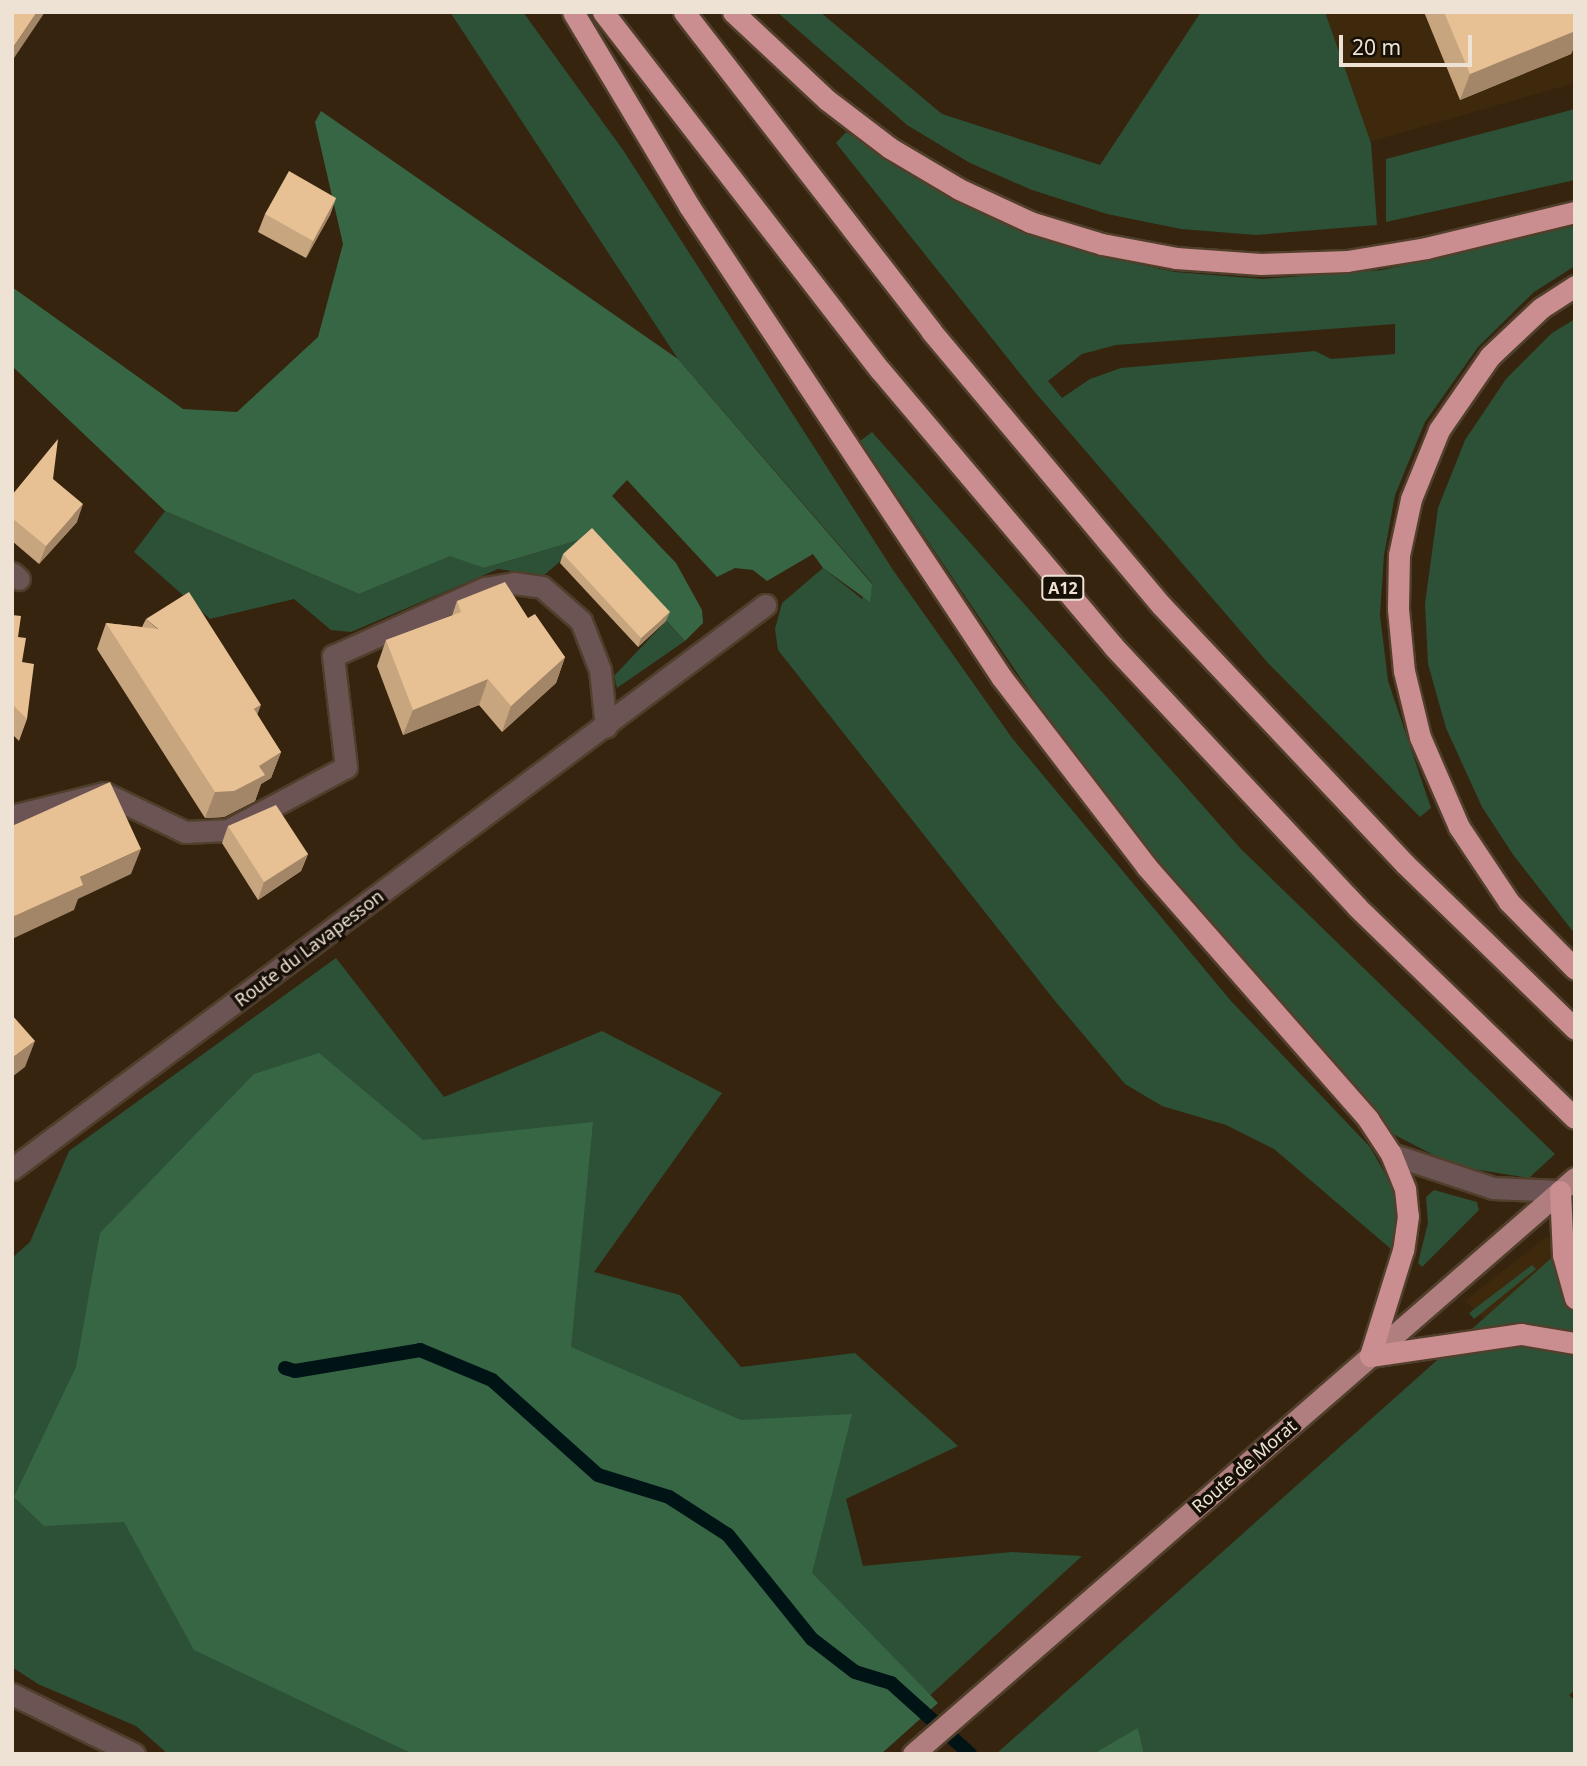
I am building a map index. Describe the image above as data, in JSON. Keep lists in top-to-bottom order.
{
  "streets": {
    "highway": ["A12"],
    "main road": ["Route de Morat"],
    "street": ["Route du Lavapesson"]
  },
  "scale_bar": "20 m"
}
